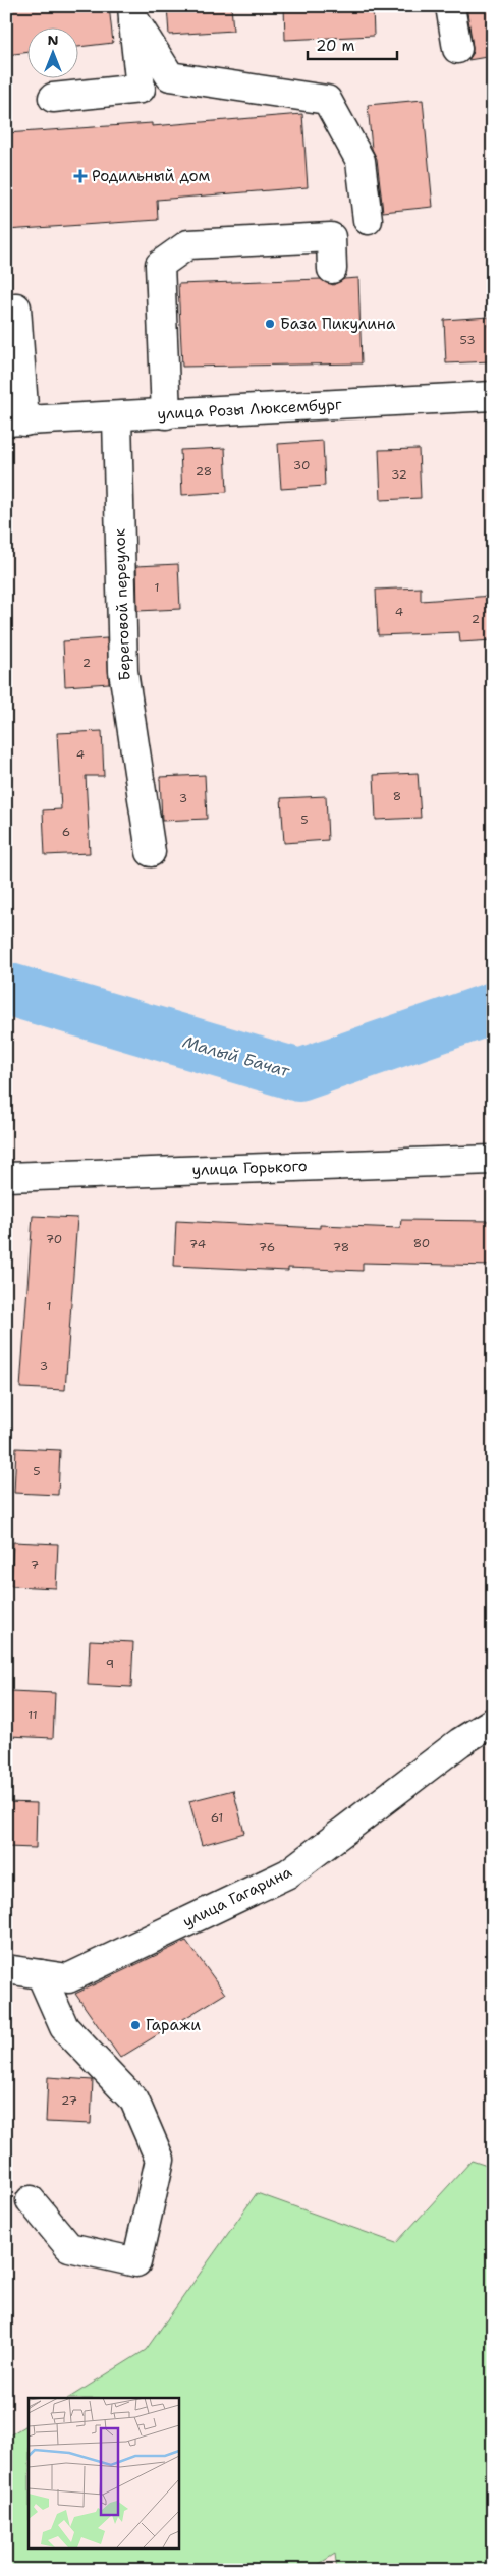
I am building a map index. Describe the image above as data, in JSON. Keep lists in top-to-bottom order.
{
  "streets": {
    "street": [
      "улица Розы Люксембург",
      "Береговой переулок",
      "улица Горького",
      "улица Гагарина"
    ]
  },
  "crossings": [
    ["улица Розы Люксембург", "Береговой переулок"]
  ],
  "water": ["Малый Бачат"],
  "places": {
    "health": ["Родильный дом"],
    "other": ["База Пикулина", "Гаражи"]
  },
  "house_numbers": [
    "53",
    "30",
    "28",
    "32",
    "1",
    "4",
    "2",
    "2",
    "4",
    "8",
    "3",
    "5",
    "6",
    "70",
    "80",
    "74",
    "76",
    "78",
    "1",
    "3",
    "5",
    "7",
    "9",
    "11",
    "61",
    "27"
  ],
  "scale_bar": "20 m",
  "north": "top"
}
